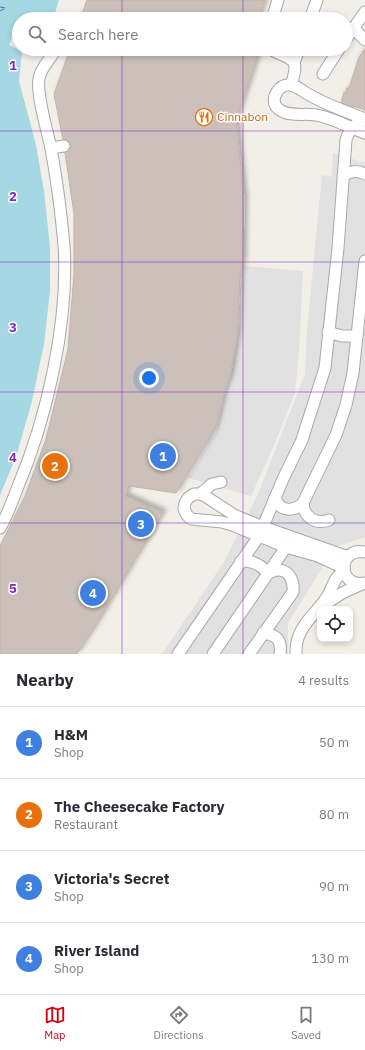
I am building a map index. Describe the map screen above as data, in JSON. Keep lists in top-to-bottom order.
{
  "places": {
    "restaurant": ["Cinnabon"]
  },
  "page": {
    "search": "Search here",
    "pins": [
      "1",
      "2",
      "3",
      "4"
    ],
    "heading": ["Nearby", "4 results"],
    "list": [
      {
        "mark": "1",
        "name": "H&M",
        "note": "Shop",
        "value": "50 m"
      },
      {
        "mark": "2",
        "name": "The Cheesecake Factory",
        "note": "Restaurant",
        "value": "80 m"
      },
      {
        "mark": "3",
        "name": "Victoria's Secret",
        "note": "Shop",
        "value": "90 m"
      },
      {
        "mark": "4",
        "name": "River Island",
        "note": "Shop",
        "value": "130 m"
      }
    ],
    "nav": ["Map", "Directions", "Saved"]
  },
  "grid": {
    "rows": [
      "1",
      "2",
      "3",
      "4",
      "5"
    ]
  }
}
